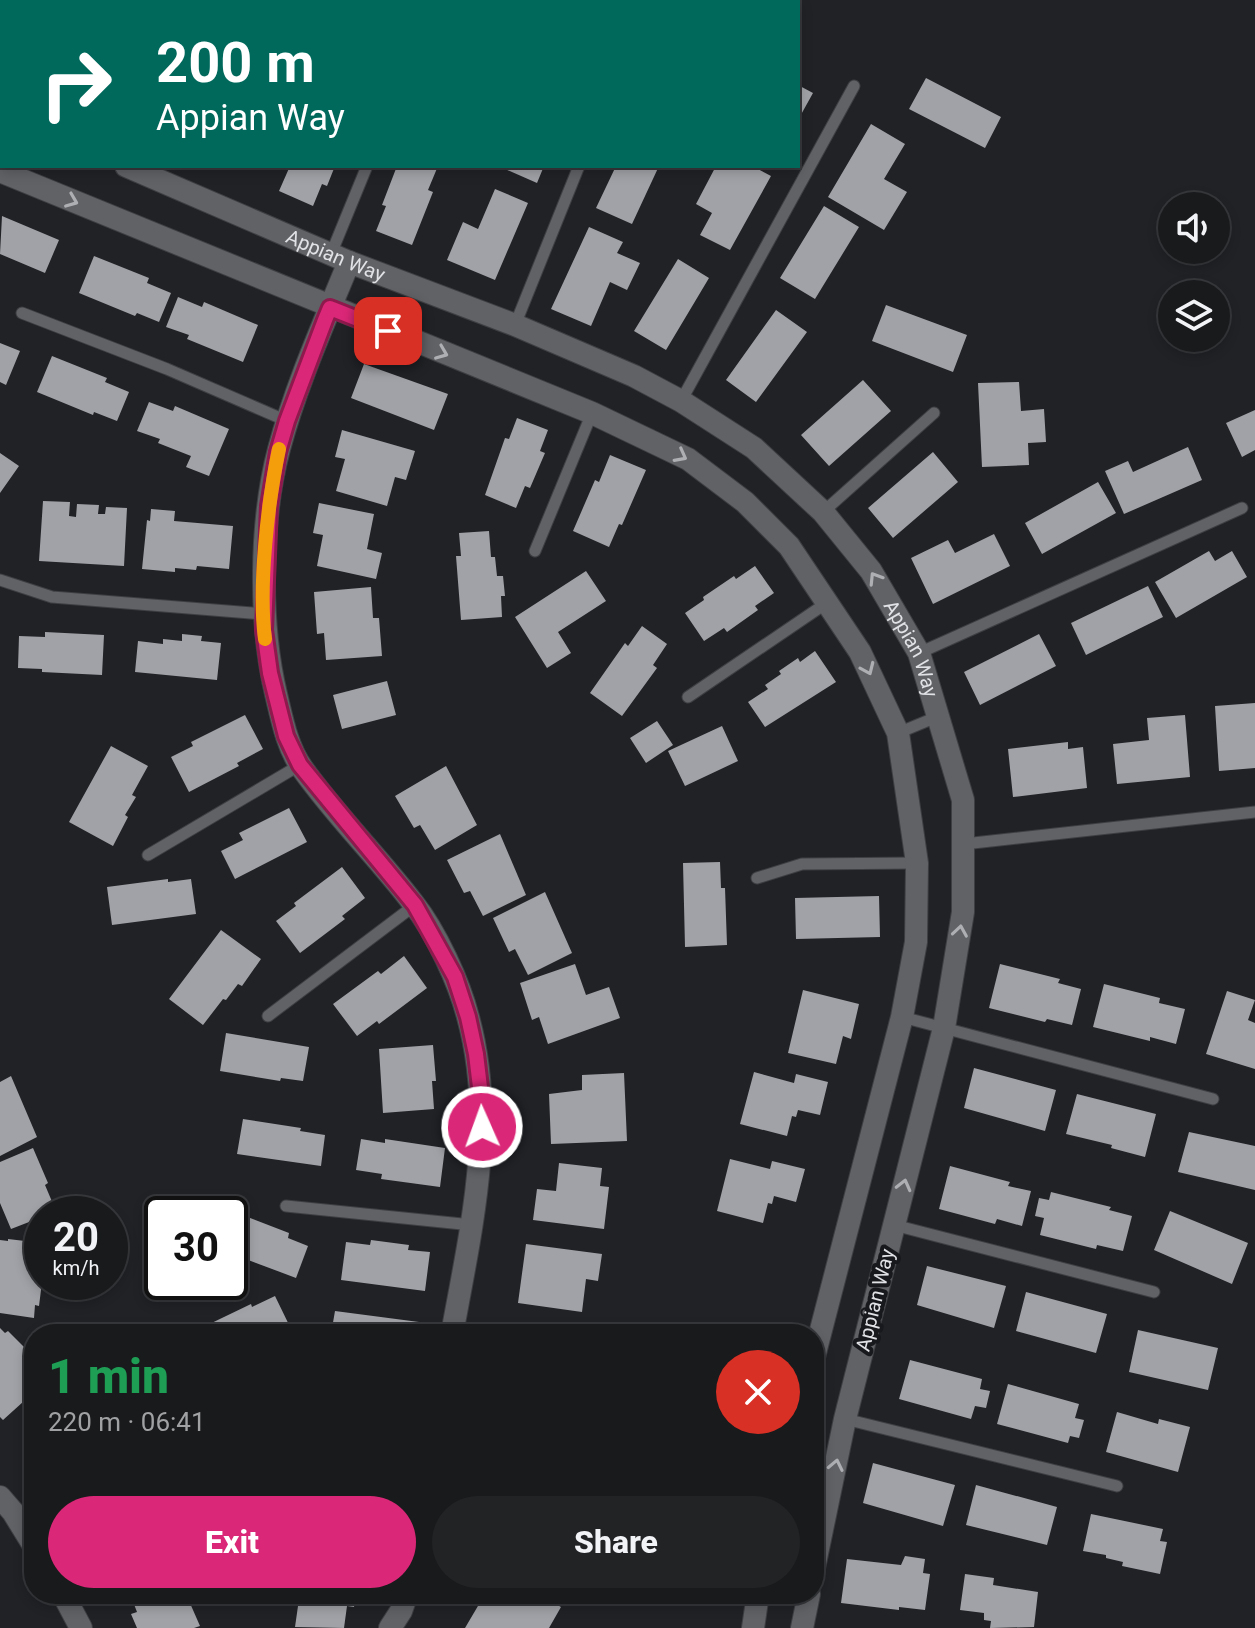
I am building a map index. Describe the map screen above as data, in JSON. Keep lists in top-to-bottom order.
{
  "streets": {
    "street": ["Appian Way"]
  },
  "page": {
    "turn": ["200 m", "Appian Way"],
    "speed": "20 km/h",
    "limit": "30",
    "heading": ["1 min", "220 m · 06:41"],
    "buttons": ["Exit", "Share"]
  }
}
